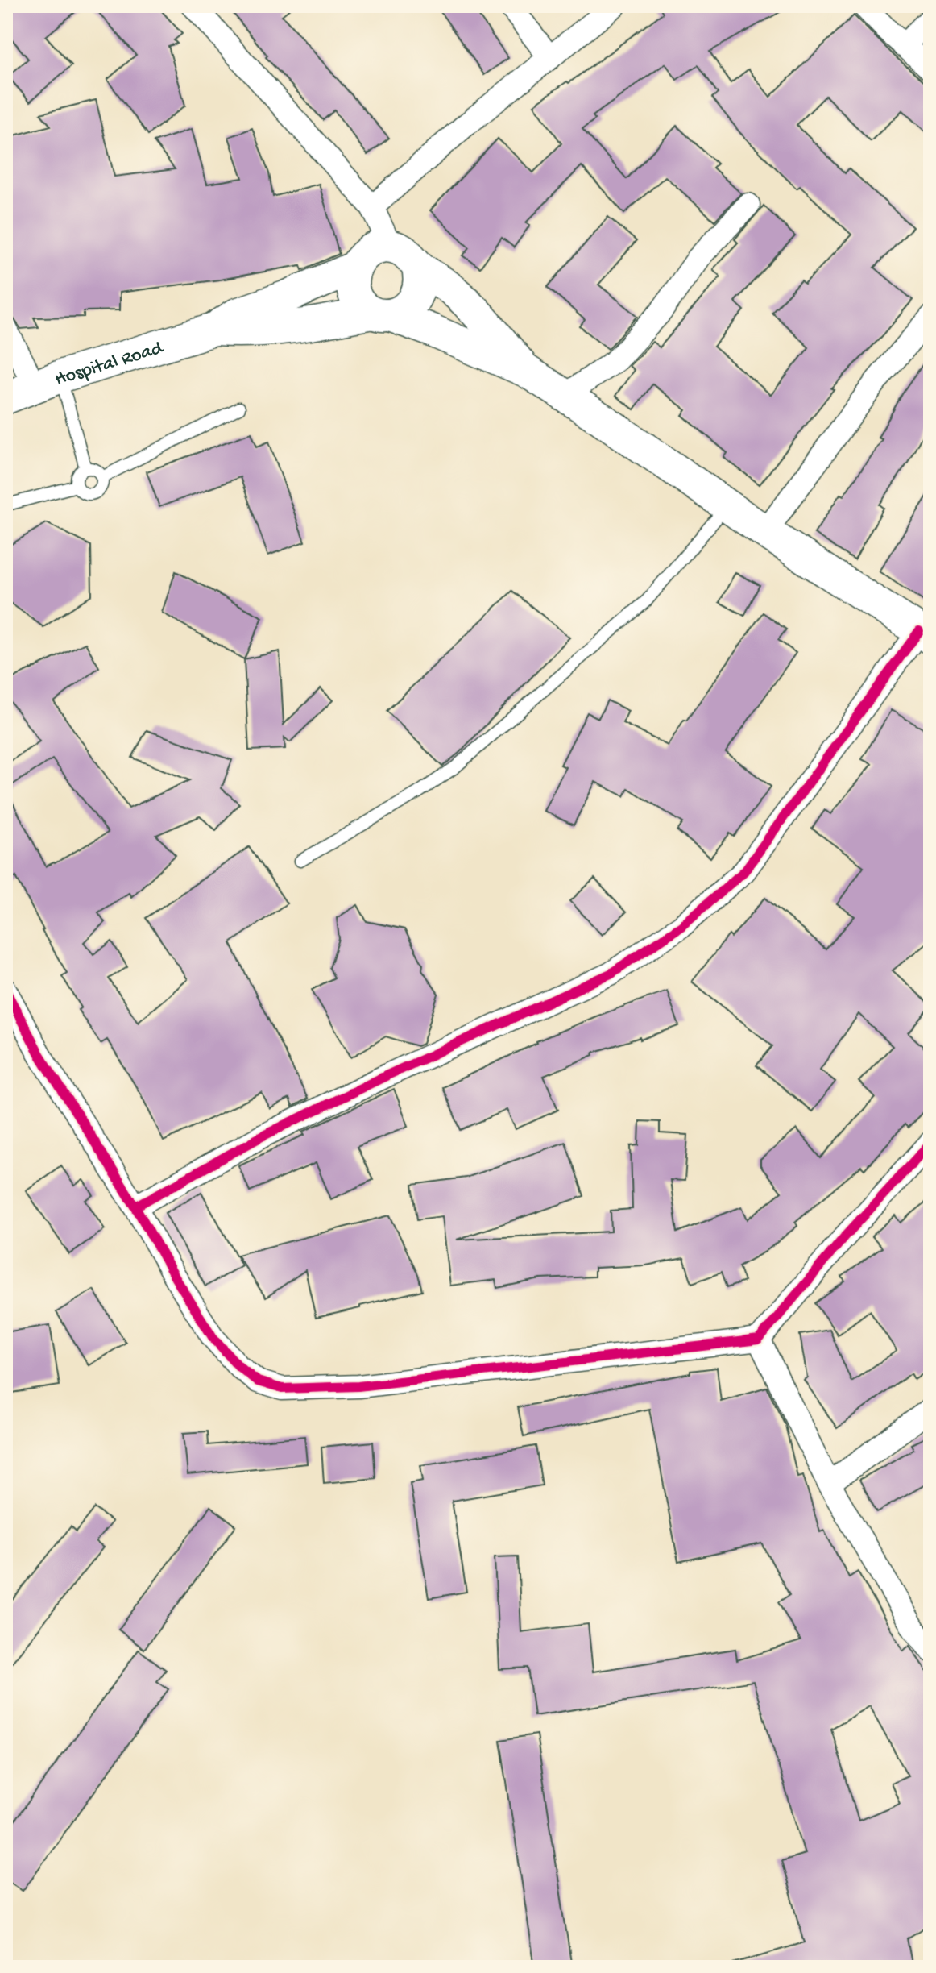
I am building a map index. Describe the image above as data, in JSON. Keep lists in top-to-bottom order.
{
  "streets": {
    "street": ["Hospital Road"]
  }
}
